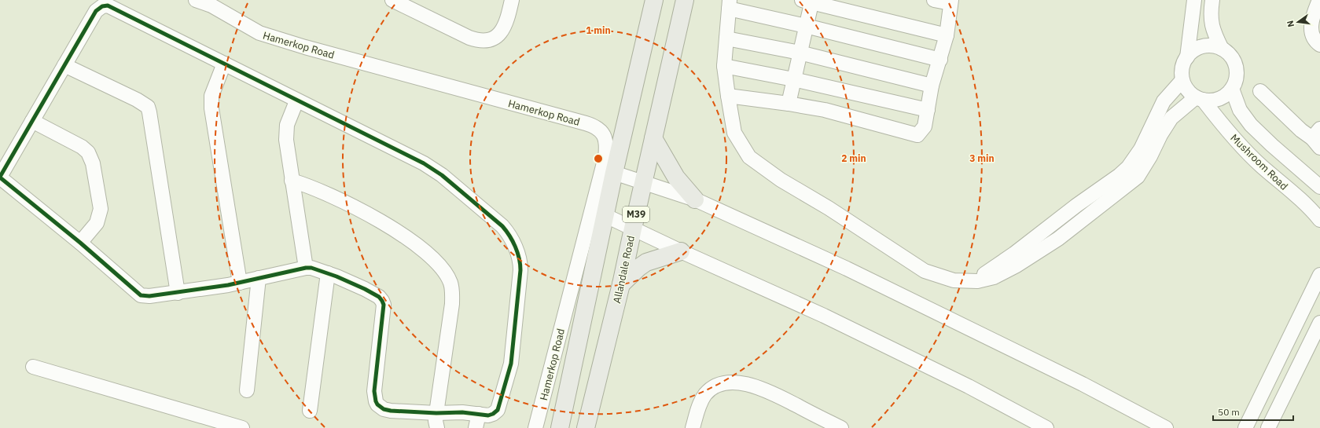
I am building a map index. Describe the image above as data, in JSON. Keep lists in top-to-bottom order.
{
  "streets": {
    "main road": ["M39", "Allandale Road"],
    "street": ["Hamerkop Road", "Mushroom Road"]
  },
  "scale_bar": "50 m",
  "north": "left",
  "rings": ["1 min", "2 min", "3 min"]
}
